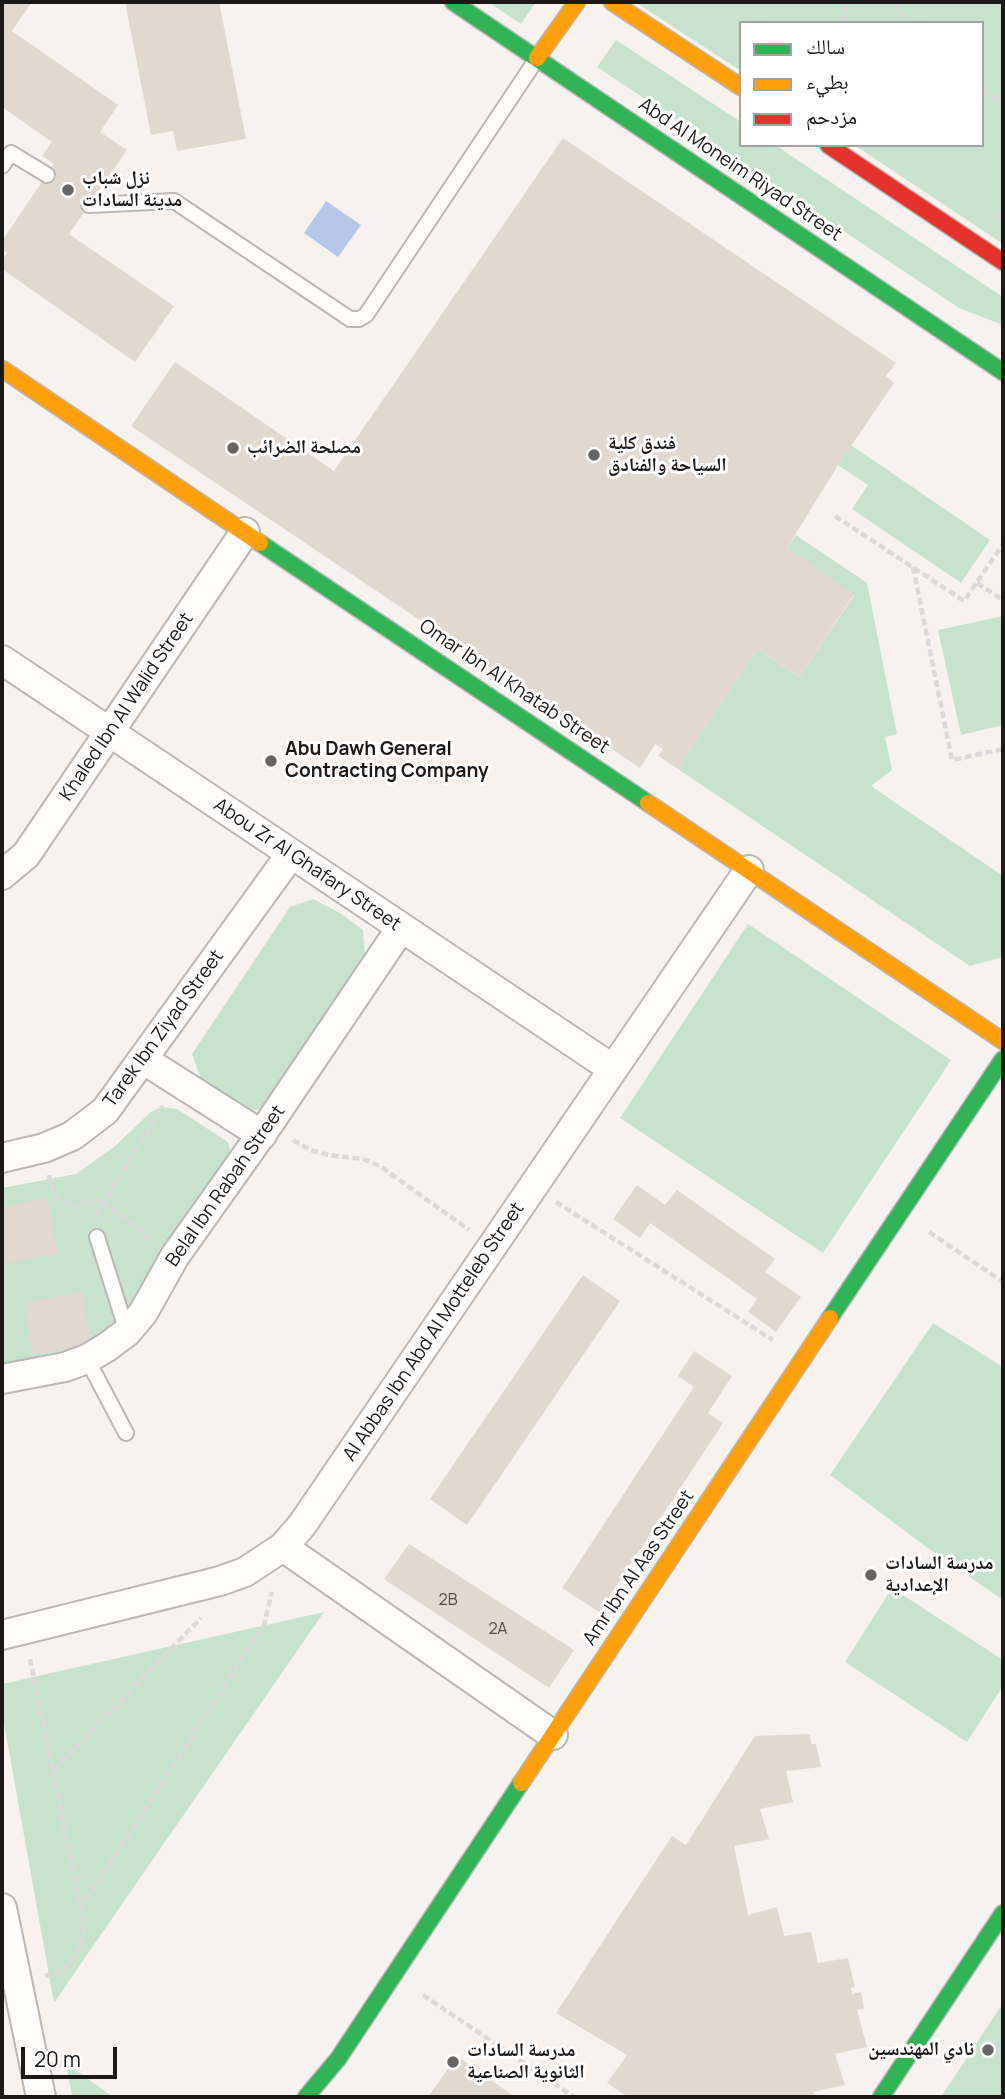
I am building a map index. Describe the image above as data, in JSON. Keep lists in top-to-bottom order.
{
  "streets": {
    "street": [
      "Abd Al Moneim Riyad Street",
      "Omar Ibn Al Khatab Street",
      "Khaled Ibn Al Walid Street",
      "Abou Zr Al Ghafary Street",
      "Tarek Ibn Ziyad Street",
      "Belal Ibn Rabah Street",
      "Al Abbas Ibn Abd Al Motteleb Street",
      "Amr Ibn Al Aas Street"
    ]
  },
  "crossings": [
    ["Omar Ibn Al Khatab Street", "Khaled Ibn Al Walid Street"],
    ["Omar Ibn Al Khatab Street", "Al Abbas Ibn Abd Al Motteleb Street"],
    ["Khaled Ibn Al Walid Street", "Abou Zr Al Ghafary Street"],
    ["Abou Zr Al Ghafary Street", "Tarek Ibn Ziyad Street"],
    ["Abou Zr Al Ghafary Street", "Belal Ibn Rabah Street"],
    ["Abou Zr Al Ghafary Street", "Al Abbas Ibn Abd Al Motteleb Street"]
  ],
  "places": [
    "نزل شباب مدينة السادات",
    "مصلحة الضرائب",
    "فندق كلية السياحة والفنادق",
    "Abu Dawh General Contracting Company",
    "مدرسة السادات الإعدادية",
    "نادي المهندسين",
    "مدرسة السادات الثانوية الصناعية"
  ],
  "house_numbers": ["2B", "2A"],
  "legend": ["سالك", "بطيء", "مزدحم"],
  "scale_bar": "20 m"
}
